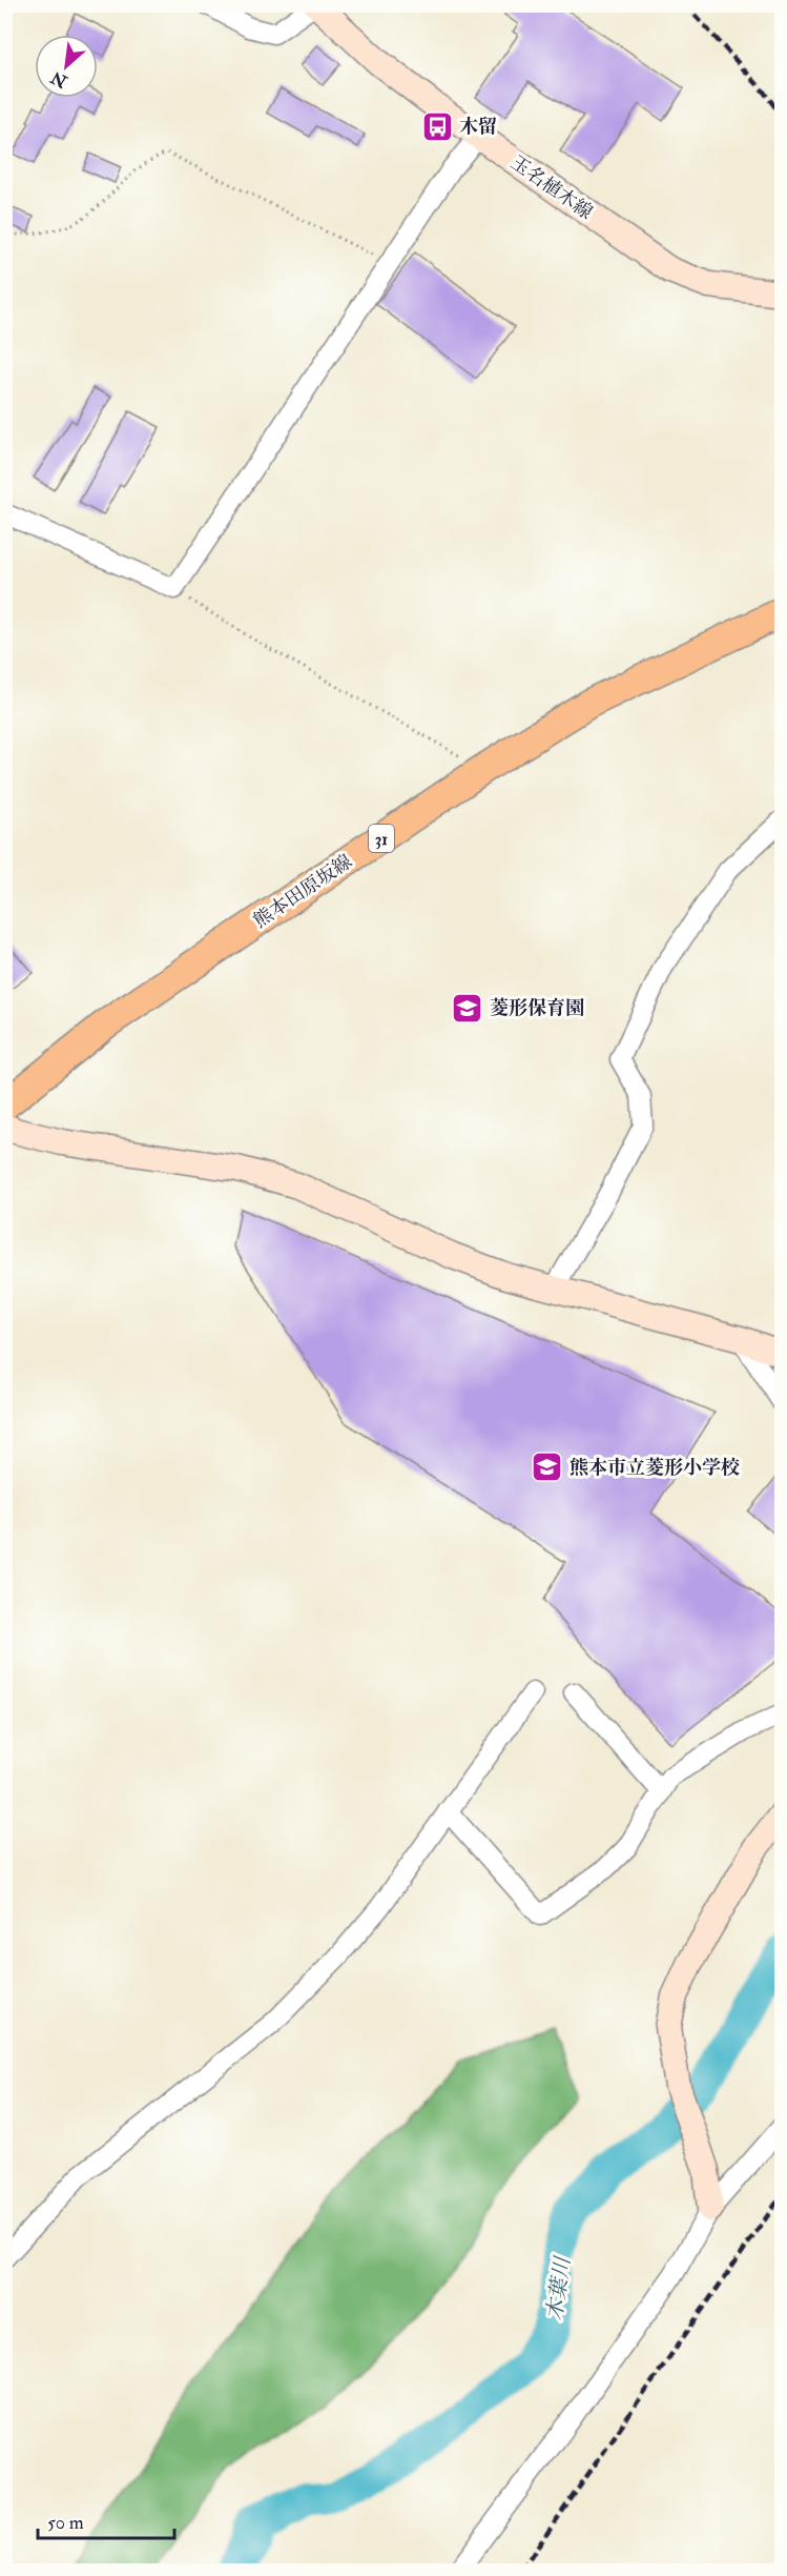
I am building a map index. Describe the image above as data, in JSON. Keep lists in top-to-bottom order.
{
  "streets": {
    "main road": ["31", "熊本田原坂線"],
    "street": ["玉名植木線"]
  },
  "water": ["木葉川"],
  "places": {
    "bus stop": ["木留"],
    "school or university": ["菱形保育園", "熊本市立菱形小学校"]
  },
  "scale_bar": "50 m",
  "north": "bottom left"
}
